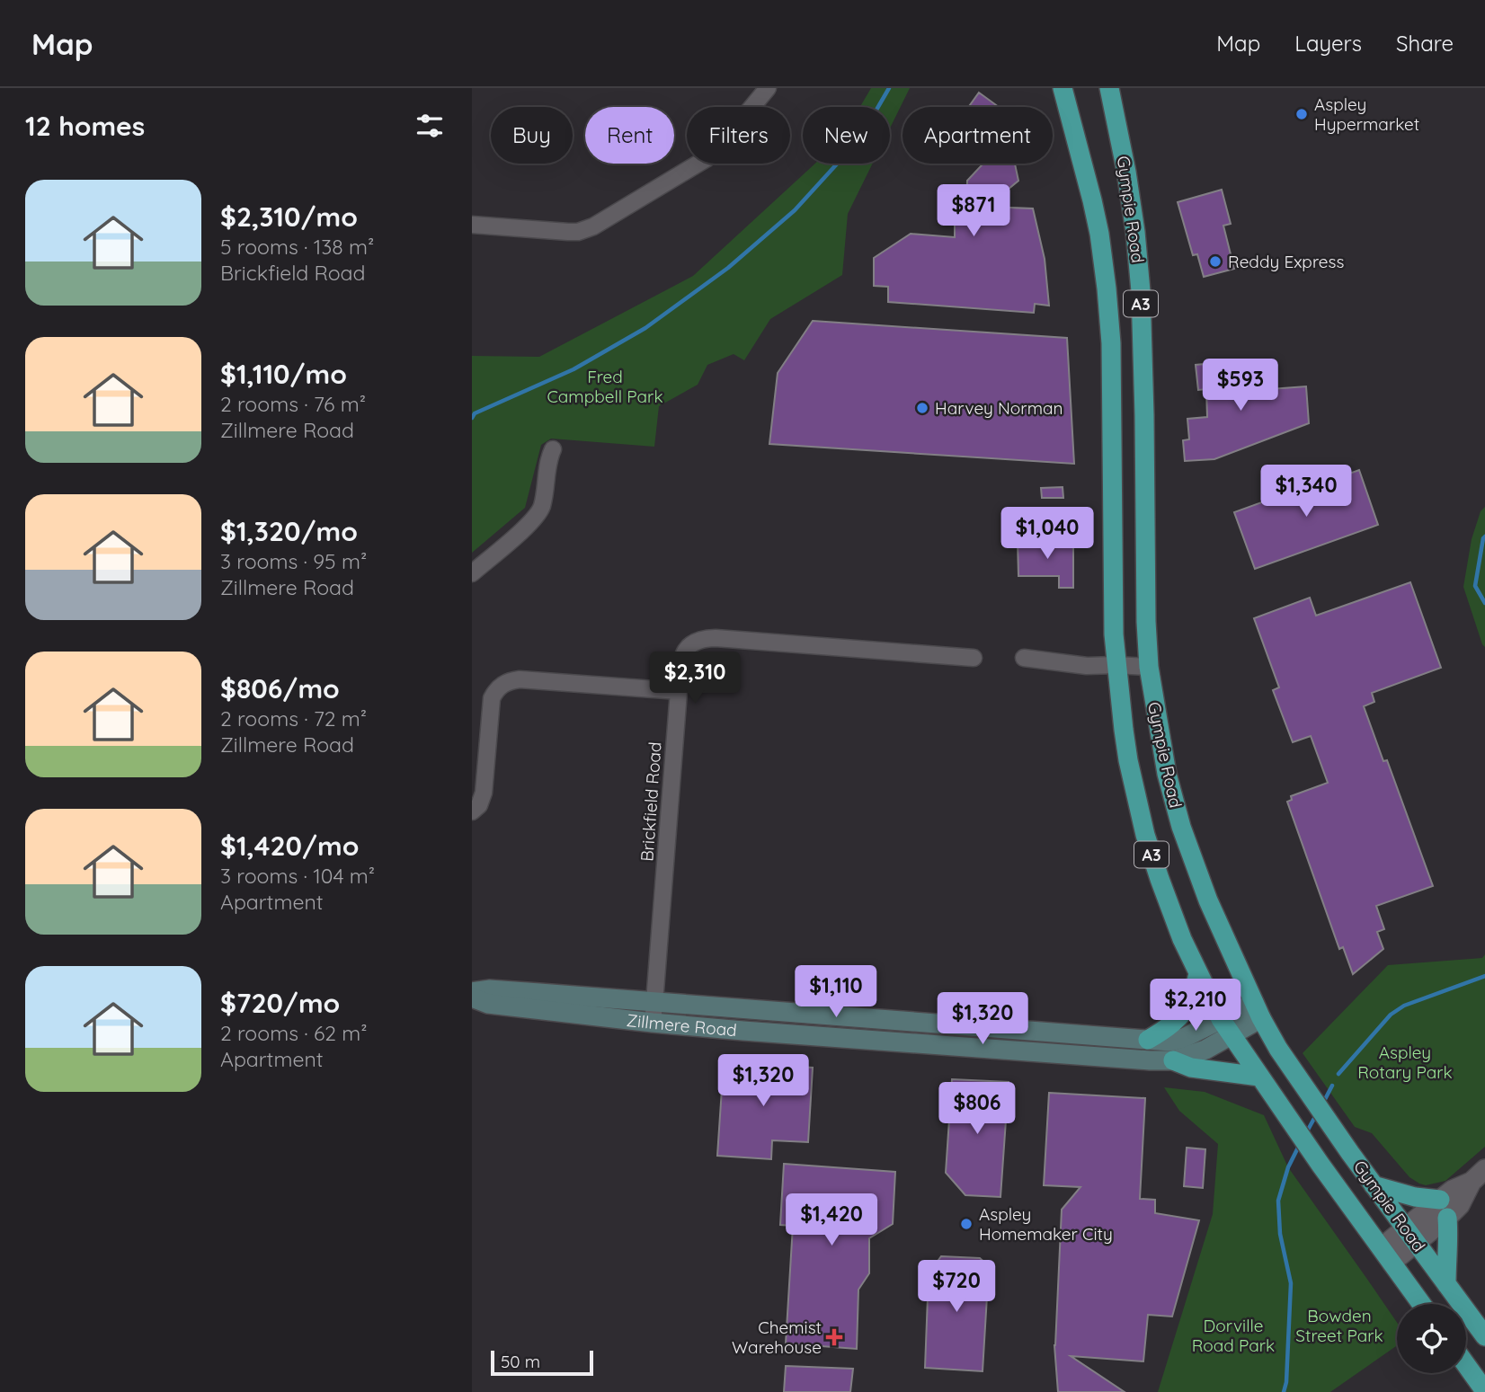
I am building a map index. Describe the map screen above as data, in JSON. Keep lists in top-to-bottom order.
{
  "streets": {
    "highway": ["Gympie Road", "A3"],
    "main road": ["Zillmere Road"],
    "street": ["Brickfield Road"]
  },
  "crossings": [
    ["Gympie Road", "Zillmere Road"],
    ["Brickfield Road", "Zillmere Road"]
  ],
  "parks": [
    "Fred Campbell Park",
    "Aspley Rotary Park",
    "Bowden Street Park",
    "Dorville Road Park"
  ],
  "places": {
    "other": [
      "Aspley Hypermarket",
      "Reddy Express",
      "Harvey Norman",
      "Aspley Homemaker City"
    ],
    "health": ["Chemist Warehouse"]
  },
  "scale_bar": "50 m",
  "page": {
    "header": "Map",
    "nav": ["Map", "Layers", "Share"],
    "heading": "12 homes",
    "chip": [
      "Buy",
      "Rent",
      "Filters",
      "New",
      "Apartment"
    ],
    "list": [
      {
        "name": "$2,310/mo",
        "note": "5 rooms · 138 m² · Brickfield Road"
      },
      {
        "name": "$1,110/mo",
        "note": "2 rooms · 76 m² · Zillmere Road"
      },
      {
        "name": "$1,320/mo",
        "note": "3 rooms · 95 m² · Zillmere Road"
      },
      {
        "name": "$806/mo",
        "note": "2 rooms · 72 m² · Zillmere Road"
      },
      {
        "name": "$1,420/mo",
        "note": "3 rooms · 104 m² · Apartment"
      },
      {
        "name": "$720/mo",
        "note": "2 rooms · 62 m² · Apartment"
      }
    ],
    "price": [
      "$871",
      "$593",
      "$1,340",
      "$1,040",
      "$2,310",
      "$1,110",
      "$2,210",
      "$1,320",
      "$1,320",
      "$806",
      "$1,420",
      "$720"
    ],
    "scale": "50 m"
  }
}
